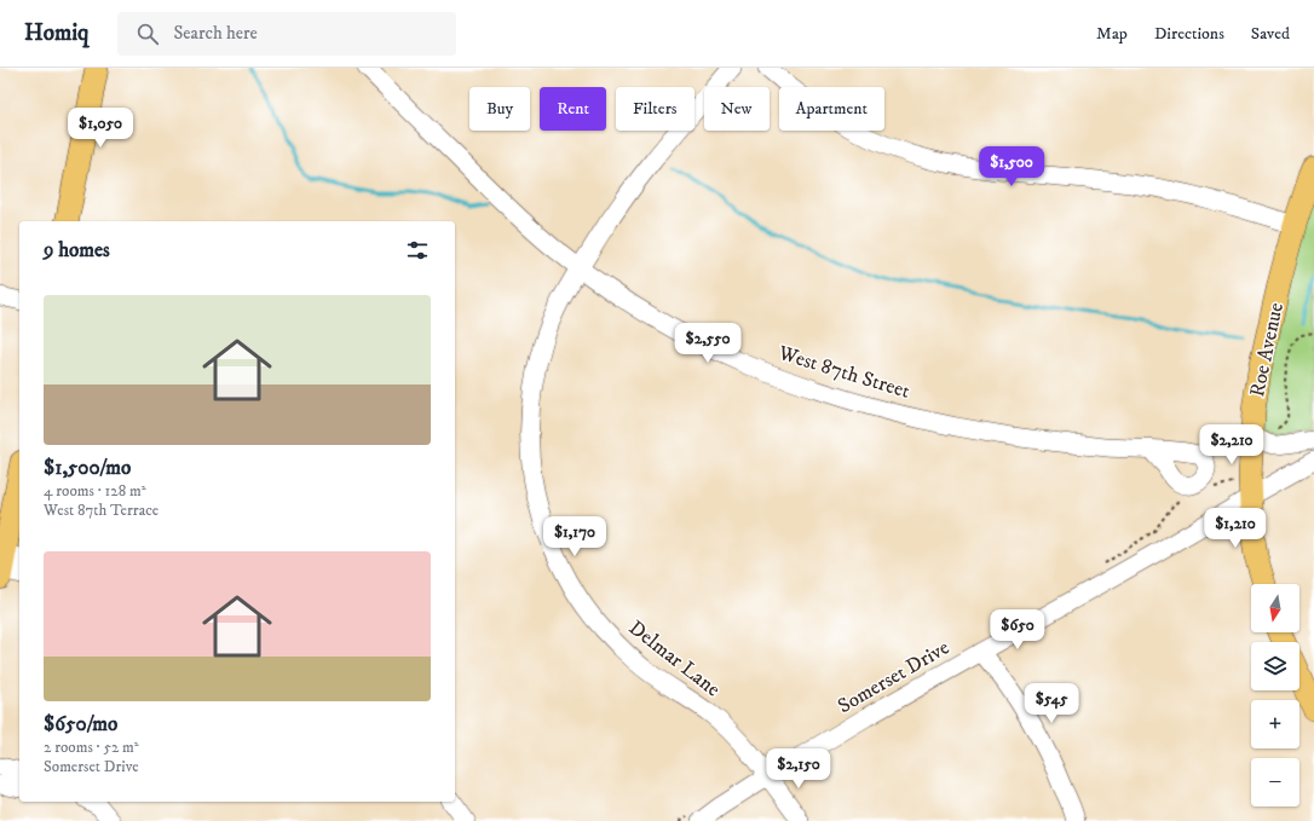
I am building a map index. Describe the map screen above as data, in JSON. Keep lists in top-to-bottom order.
{
  "streets": {
    "main road": ["Roe Avenue"],
    "street": ["West 87th Street", "Delmar Lane", "Somerset Drive"]
  },
  "crossings": [
    ["Roe Avenue", "Somerset Drive"],
    ["West 87th Street", "Delmar Lane"],
    ["Delmar Lane", "Somerset Drive"]
  ],
  "north": "bottom",
  "page": {
    "header": "Homiq",
    "search": "Search here",
    "nav": ["Map", "Directions", "Saved"],
    "chip": [
      "Buy",
      "Rent",
      "Filters",
      "New",
      "Apartment"
    ],
    "price": [
      "$1,050",
      "$1,500",
      "$2,550",
      "$2,210",
      "$1,210",
      "$1,170",
      "$650",
      "$545",
      "$2,150"
    ],
    "heading": "9 homes",
    "list": [
      {
        "name": "$1,500/mo",
        "note": "4 rooms · 128 m² · West 87th Terrace"
      },
      {
        "name": "$650/mo",
        "note": "2 rooms · 52 m² · Somerset Drive"
      }
    ],
    "map_buttons": ["+", "−"]
  }
}
